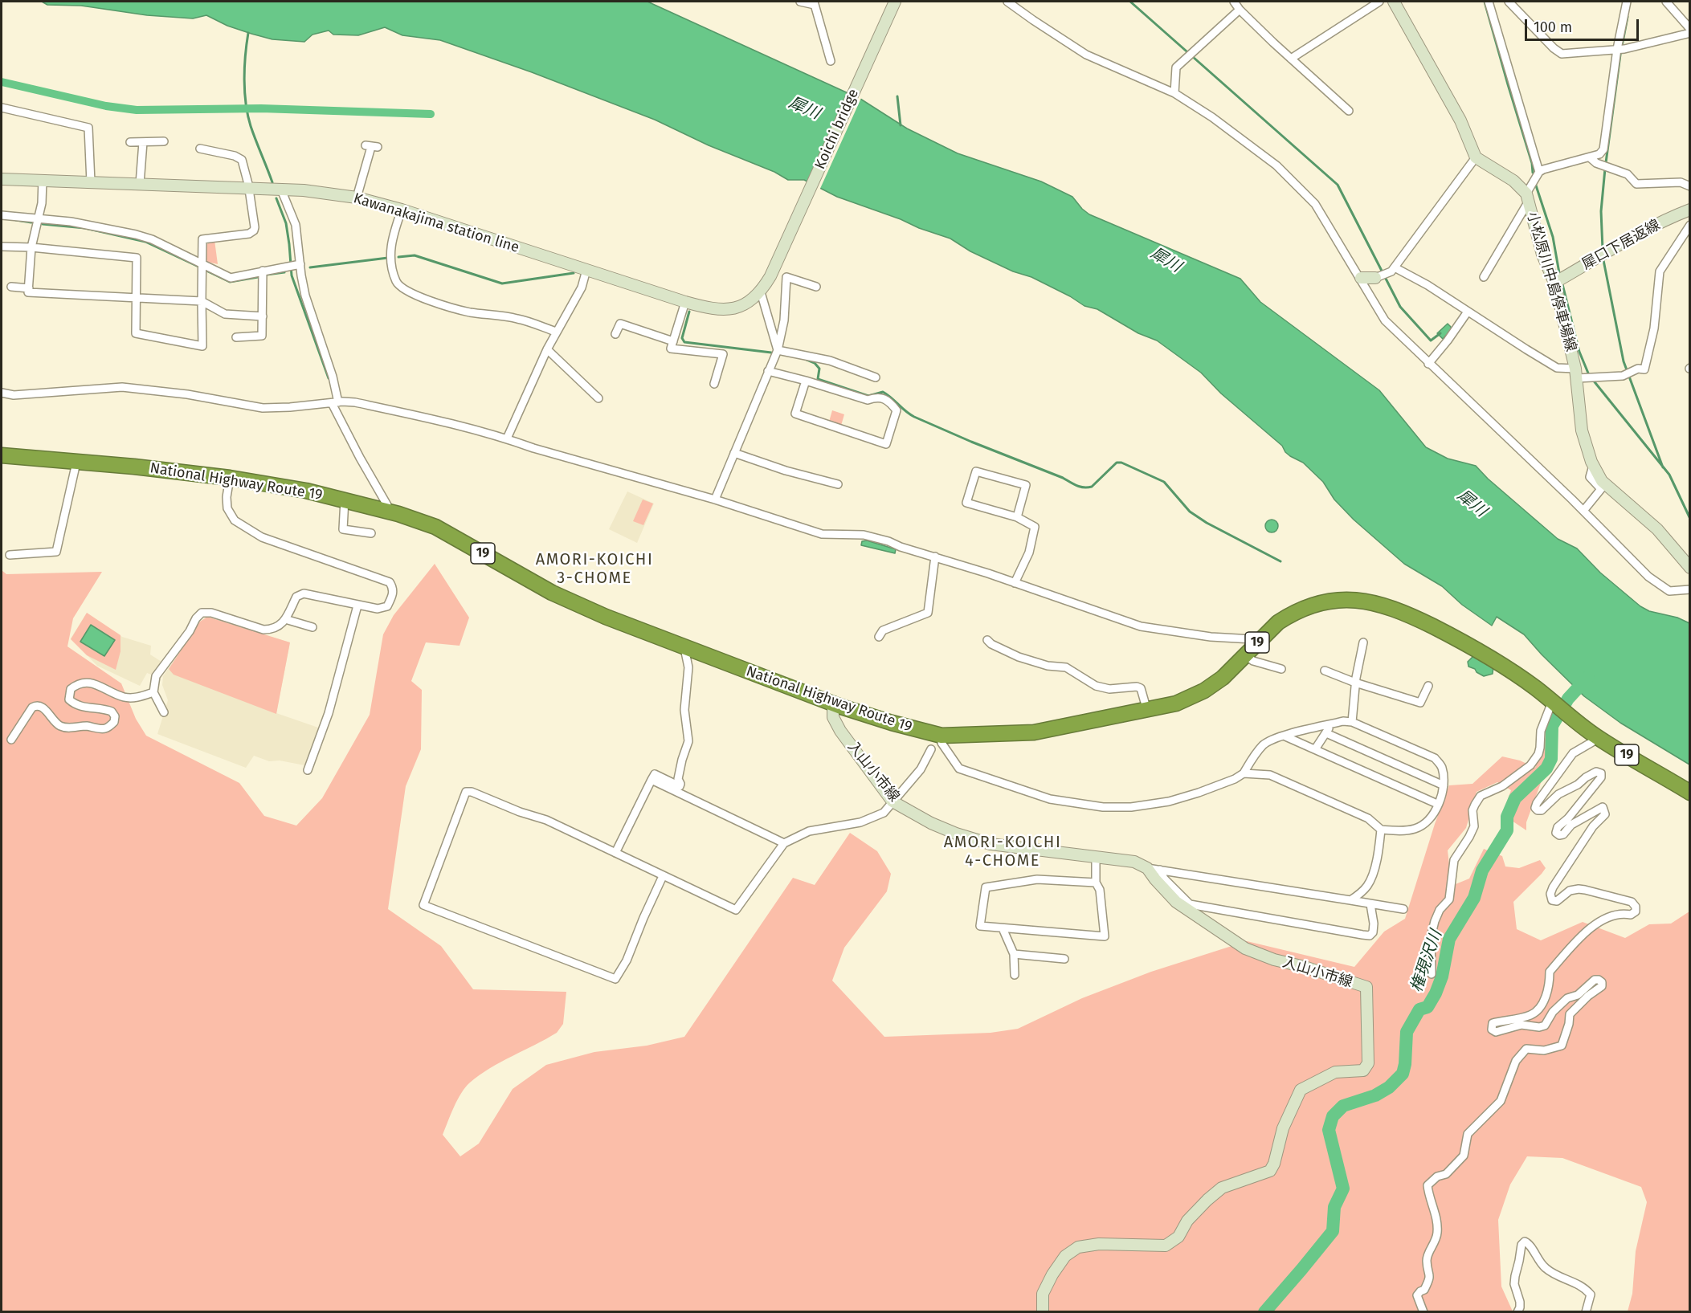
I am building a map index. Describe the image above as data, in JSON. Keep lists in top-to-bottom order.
{
  "streets": {
    "highway": ["National Highway Route 19", "19"],
    "main road": [
      "Koichi bridge",
      "Kawanakajima station line",
      "犀口下居返線",
      "小松原川中島停車場線",
      "入山小市線"
    ]
  },
  "crossings": [
    ["Koichi bridge", "Kawanakajima station line"],
    ["犀口下居返線", "小松原川中島停車場線"],
    ["National Highway Route 19", "入山小市線"]
  ],
  "districts": ["AMORI-KOICHI 3-CHOME", "AMORI-KOICHI 4-CHOME"],
  "water": ["犀川", "権現沢川"],
  "scale_bar": "100 m"
}
